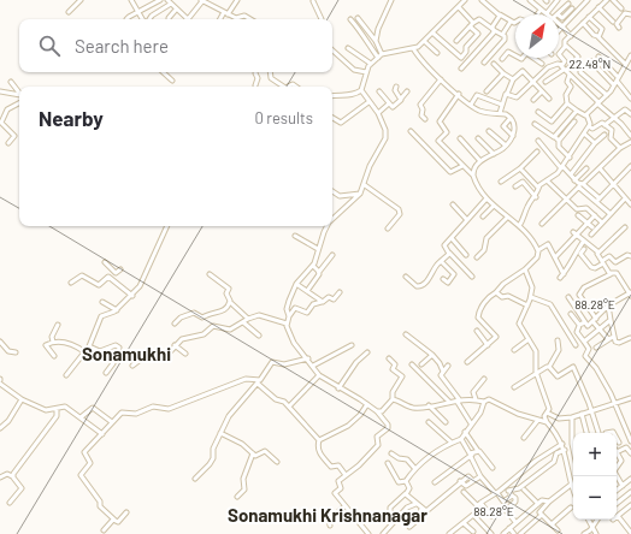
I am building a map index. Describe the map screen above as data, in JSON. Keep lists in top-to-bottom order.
{
  "districts": ["Sonamukhi", "Sonamukhi Krishnanagar"],
  "north": "top right",
  "page": {
    "search": "Search here",
    "heading": ["Nearby", "0 results"],
    "map_buttons": ["+", "−"]
  },
  "coordinates": ["22.48°N", "88.28°E"]
}
